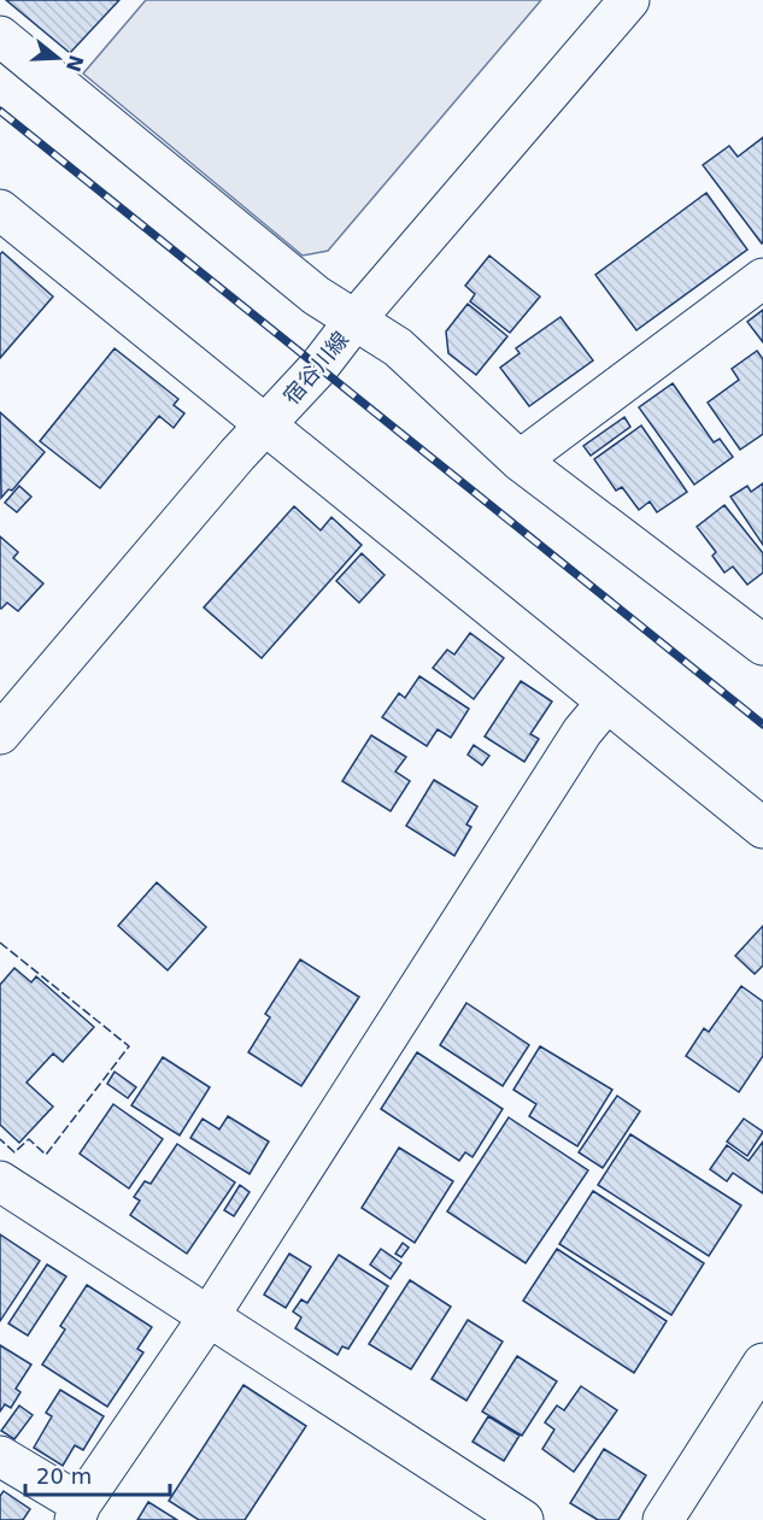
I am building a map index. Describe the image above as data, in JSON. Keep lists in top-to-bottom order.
{
  "streets": {
    "street": ["宿谷川線"]
  },
  "scale_bar": "20 m",
  "north": "right"
}
